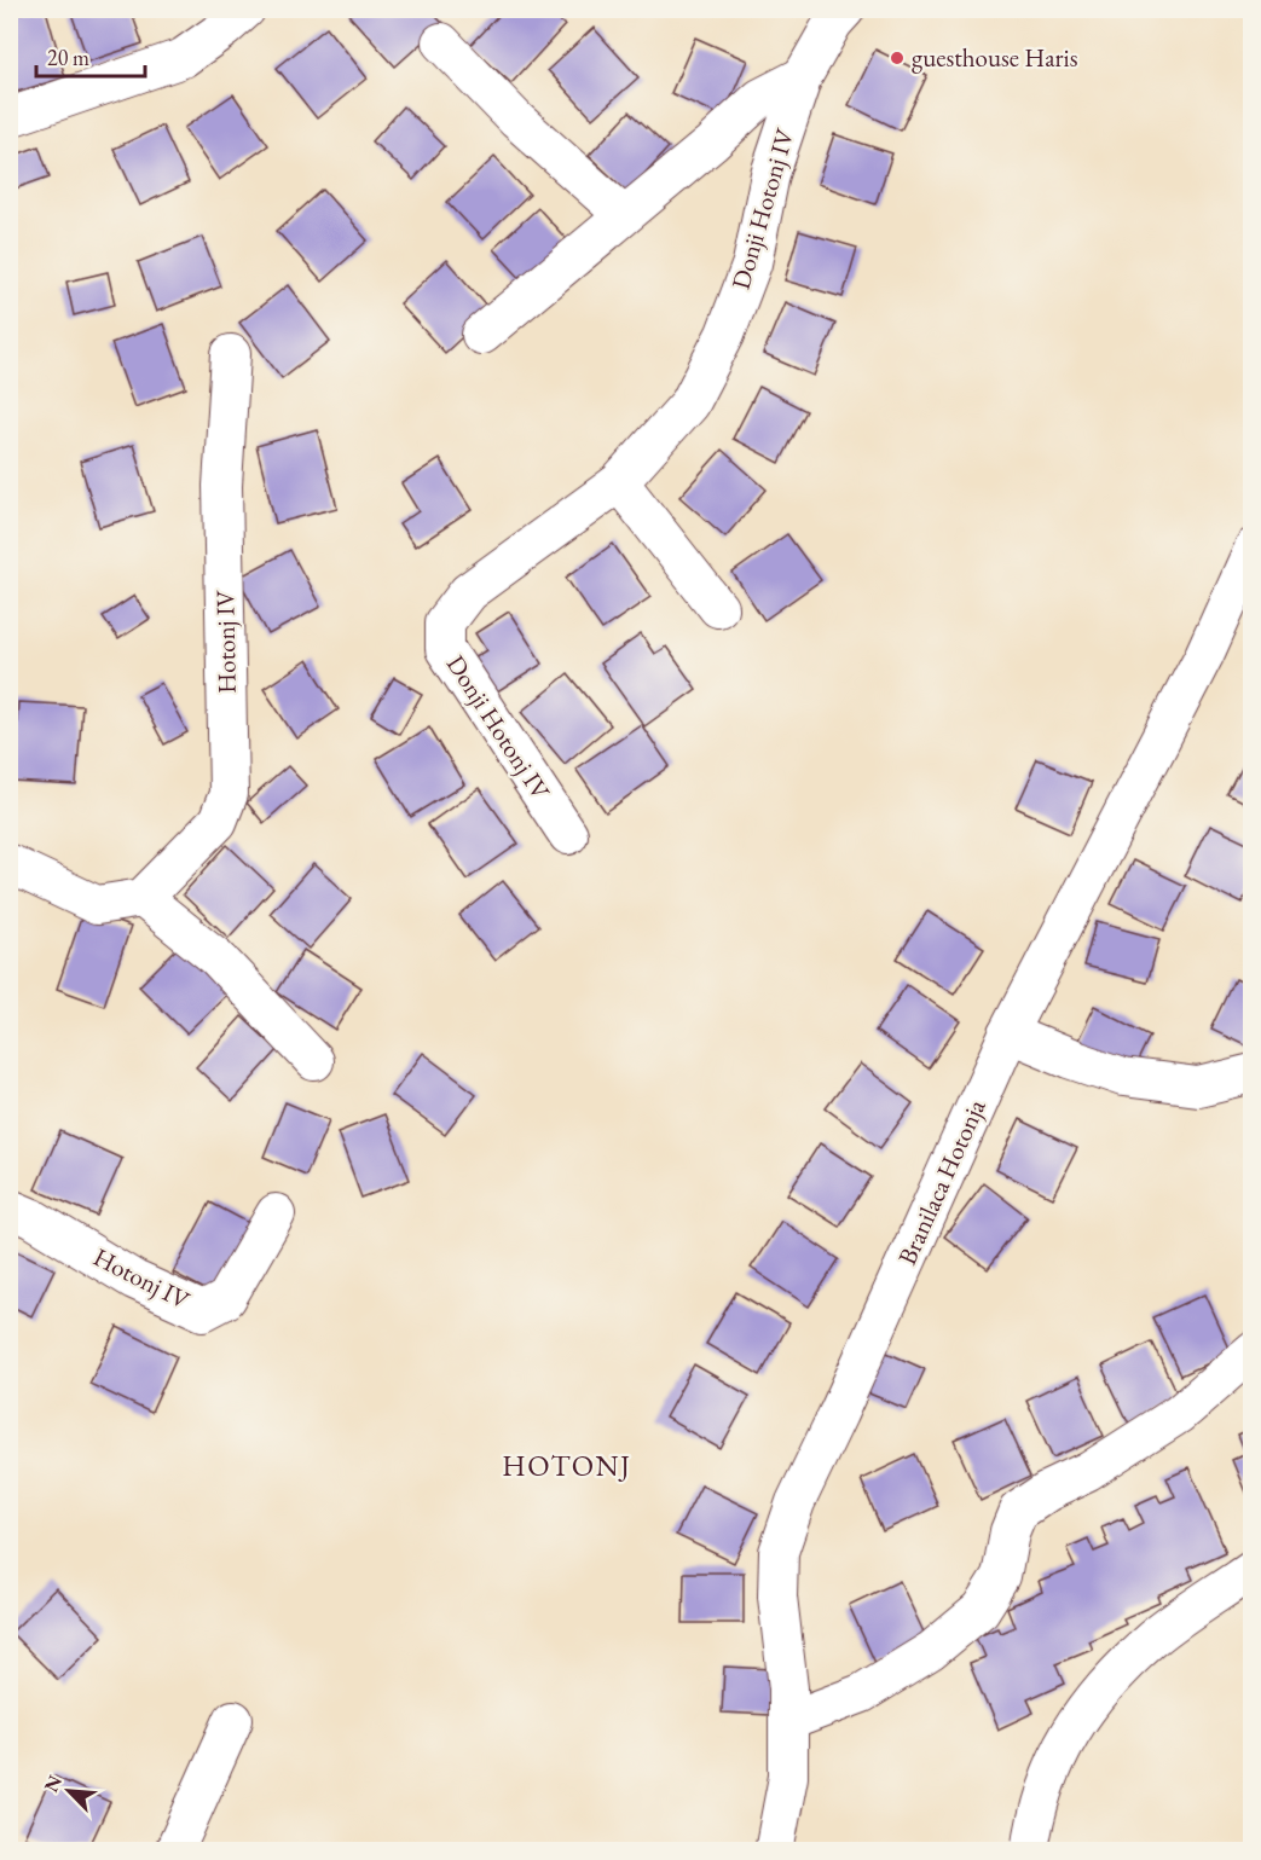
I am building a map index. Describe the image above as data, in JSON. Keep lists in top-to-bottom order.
{
  "streets": {
    "street": ["Donji Hotonj IV", "Hotonj IV", "Branilaca Hotonja"]
  },
  "districts": ["HOTONJ"],
  "places": ["guesthouse Haris"],
  "scale_bar": "20 m",
  "north": "top left"
}
